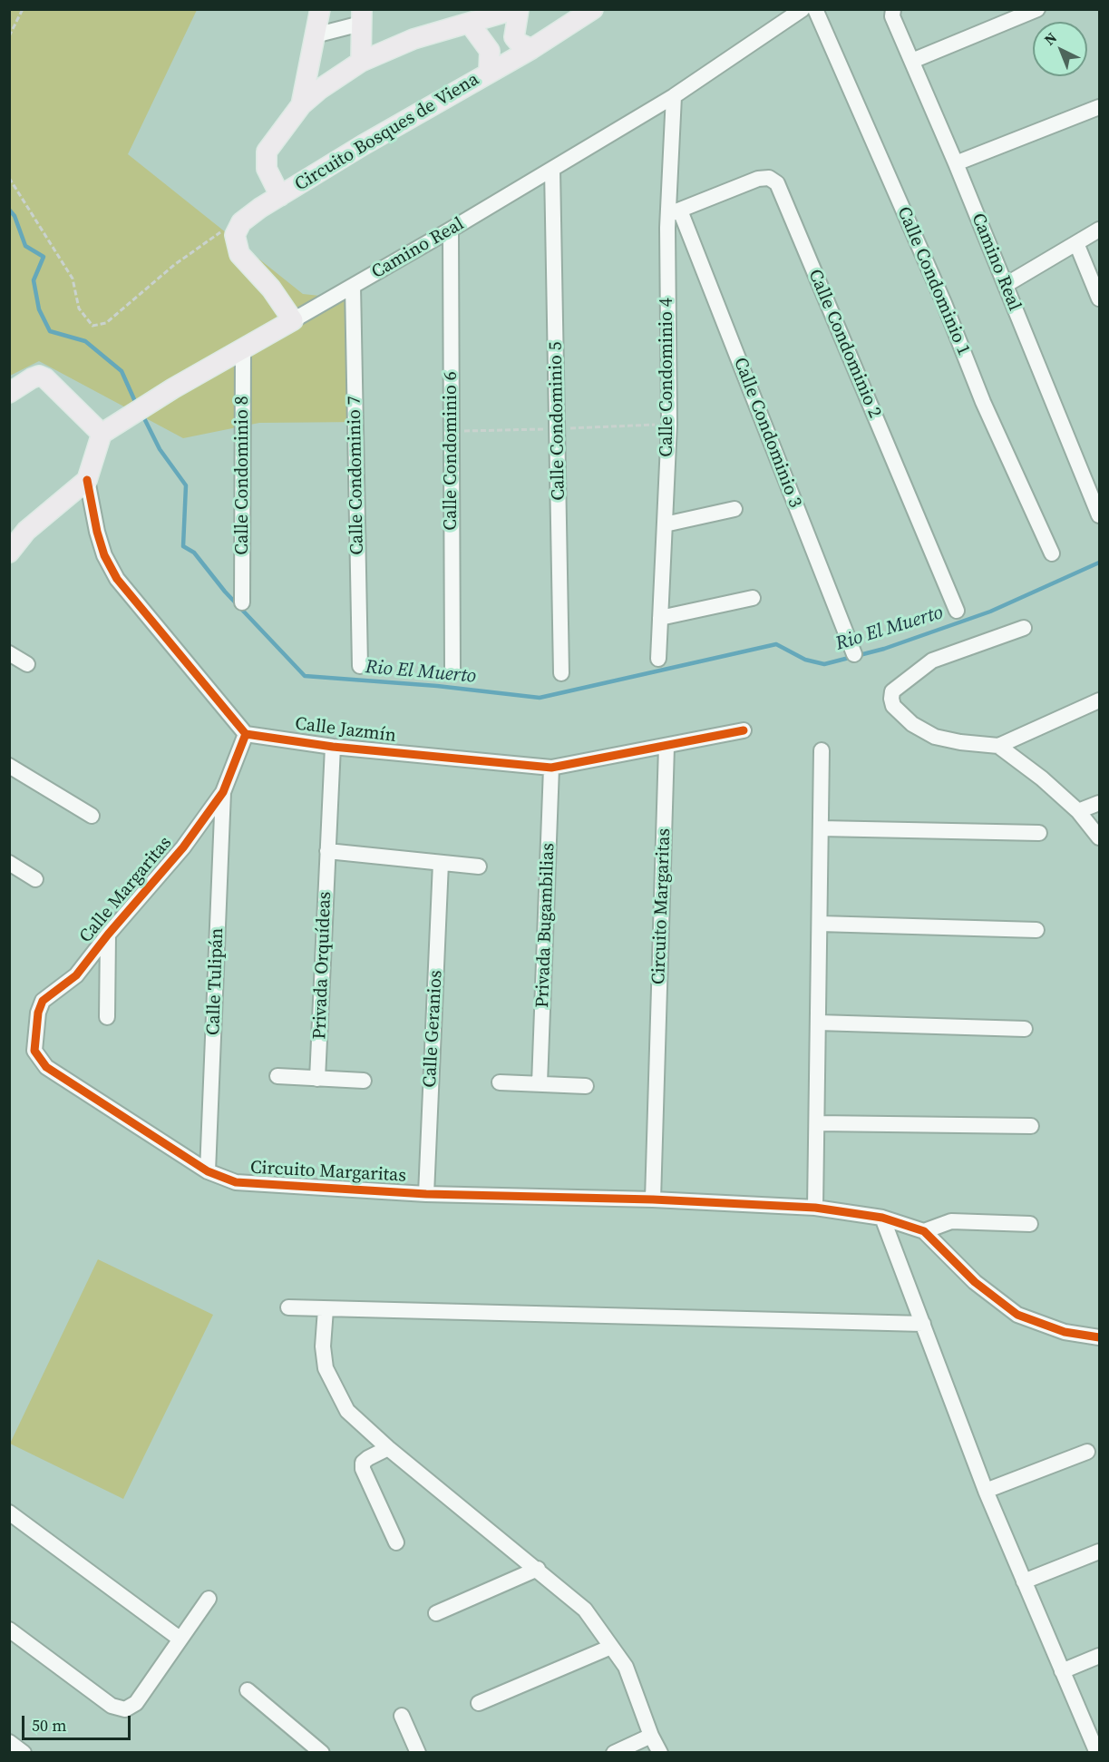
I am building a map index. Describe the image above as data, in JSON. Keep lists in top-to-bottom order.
{
  "streets": {
    "main road": ["Circuito Bosques de Viena", "Camino Real"],
    "street": [
      "Calle Condominio 1",
      "Calle Condominio 2",
      "Calle Condominio 4",
      "Calle Condominio 5",
      "Calle Condominio 3",
      "Calle Condominio 6",
      "Calle Condominio 8",
      "Calle Condominio 7",
      "Calle Jazmín",
      "Calle Margaritas",
      "Circuito Margaritas",
      "Privada Bugambilias",
      "Privada Orquídeas",
      "Calle Tulipán",
      "Calle Geranios"
    ]
  },
  "crossings": [
    ["Camino Real", "Calle Condominio 4"],
    ["Camino Real", "Calle Condominio 5"],
    ["Camino Real", "Calle Condominio 6"],
    ["Camino Real", "Calle Condominio 8"],
    ["Camino Real", "Calle Condominio 7"],
    ["Calle Condominio 2", "Calle Condominio 4"],
    ["Calle Condominio 2", "Calle Condominio 3"],
    ["Calle Condominio 4", "Calle Condominio 3"],
    ["Calle Jazmín", "Calle Margaritas"],
    ["Calle Jazmín", "Circuito Margaritas"],
    ["Calle Jazmín", "Privada Bugambilias"],
    ["Calle Jazmín", "Privada Orquídeas"],
    ["Calle Margaritas", "Circuito Margaritas"],
    ["Calle Margaritas", "Calle Tulipán"],
    ["Circuito Margaritas", "Calle Tulipán"],
    ["Circuito Margaritas", "Calle Geranios"]
  ],
  "water": ["Rio El Muerto"],
  "scale_bar": "50 m",
  "north": "top left"
}
